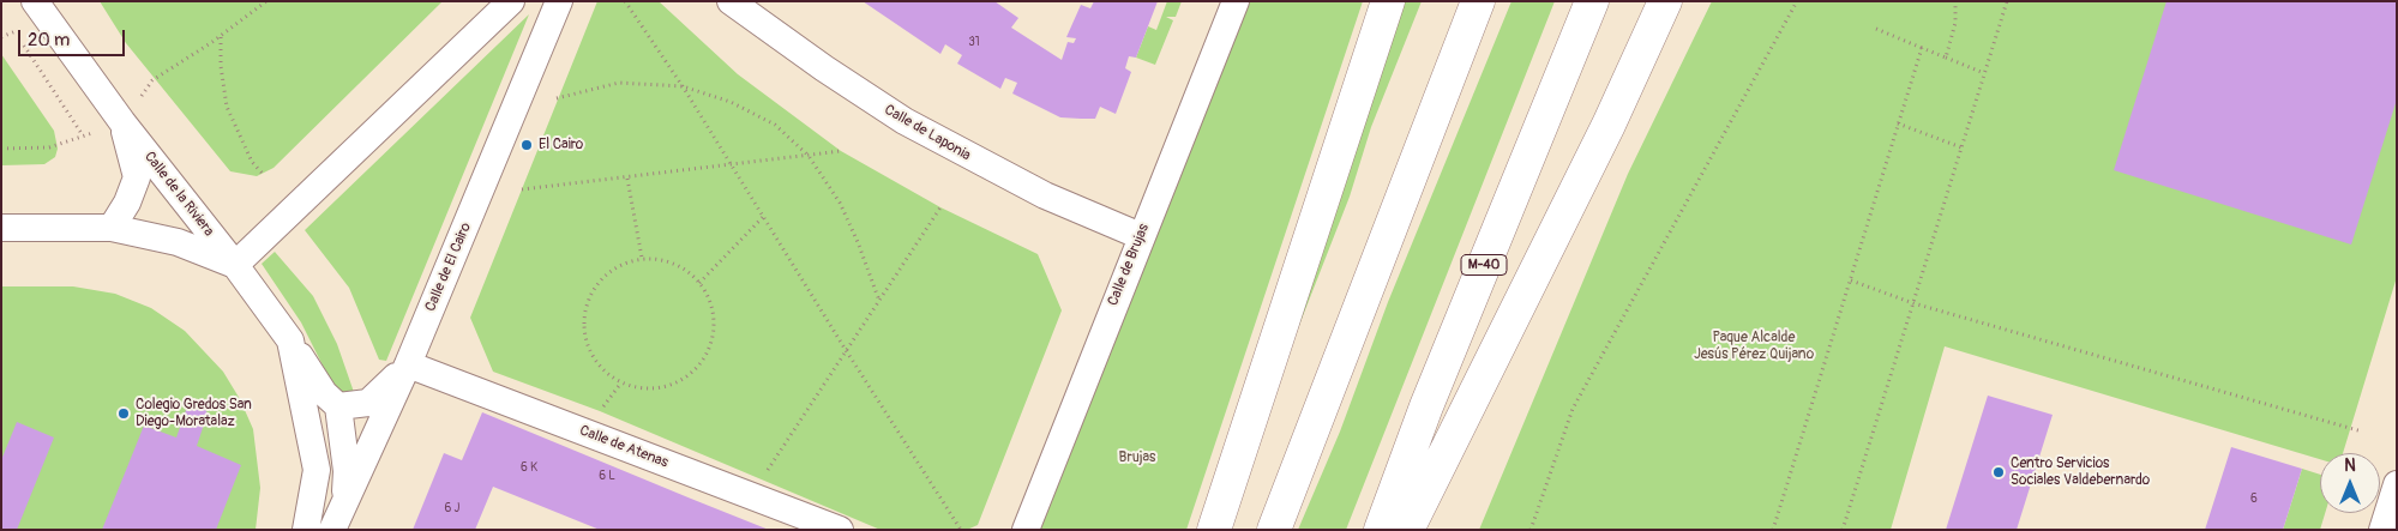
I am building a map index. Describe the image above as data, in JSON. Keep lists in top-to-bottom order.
{
  "streets": {
    "highway": ["M-40"],
    "street": [
      "Calle de Laponia",
      "Calle de la Riviera",
      "Calle de Brujas",
      "Calle de El Cairo",
      "Calle de Atenas"
    ]
  },
  "crossings": [
    ["Calle de Laponia", "Calle de Brujas"],
    ["Calle de El Cairo", "Calle de Atenas"]
  ],
  "parks": ["Paque Alcalde Jesús Pérez Quijano", "Brujas"],
  "places": ["El Cairo", "Colegio Gredos San Diego-Moratalaz", "Centro Servicios Sociales Valdebernardo"],
  "house_numbers": [
    "31",
    "6 K",
    "6 L",
    "6",
    "6 J"
  ],
  "scale_bar": "20 m",
  "north": "top"
}
